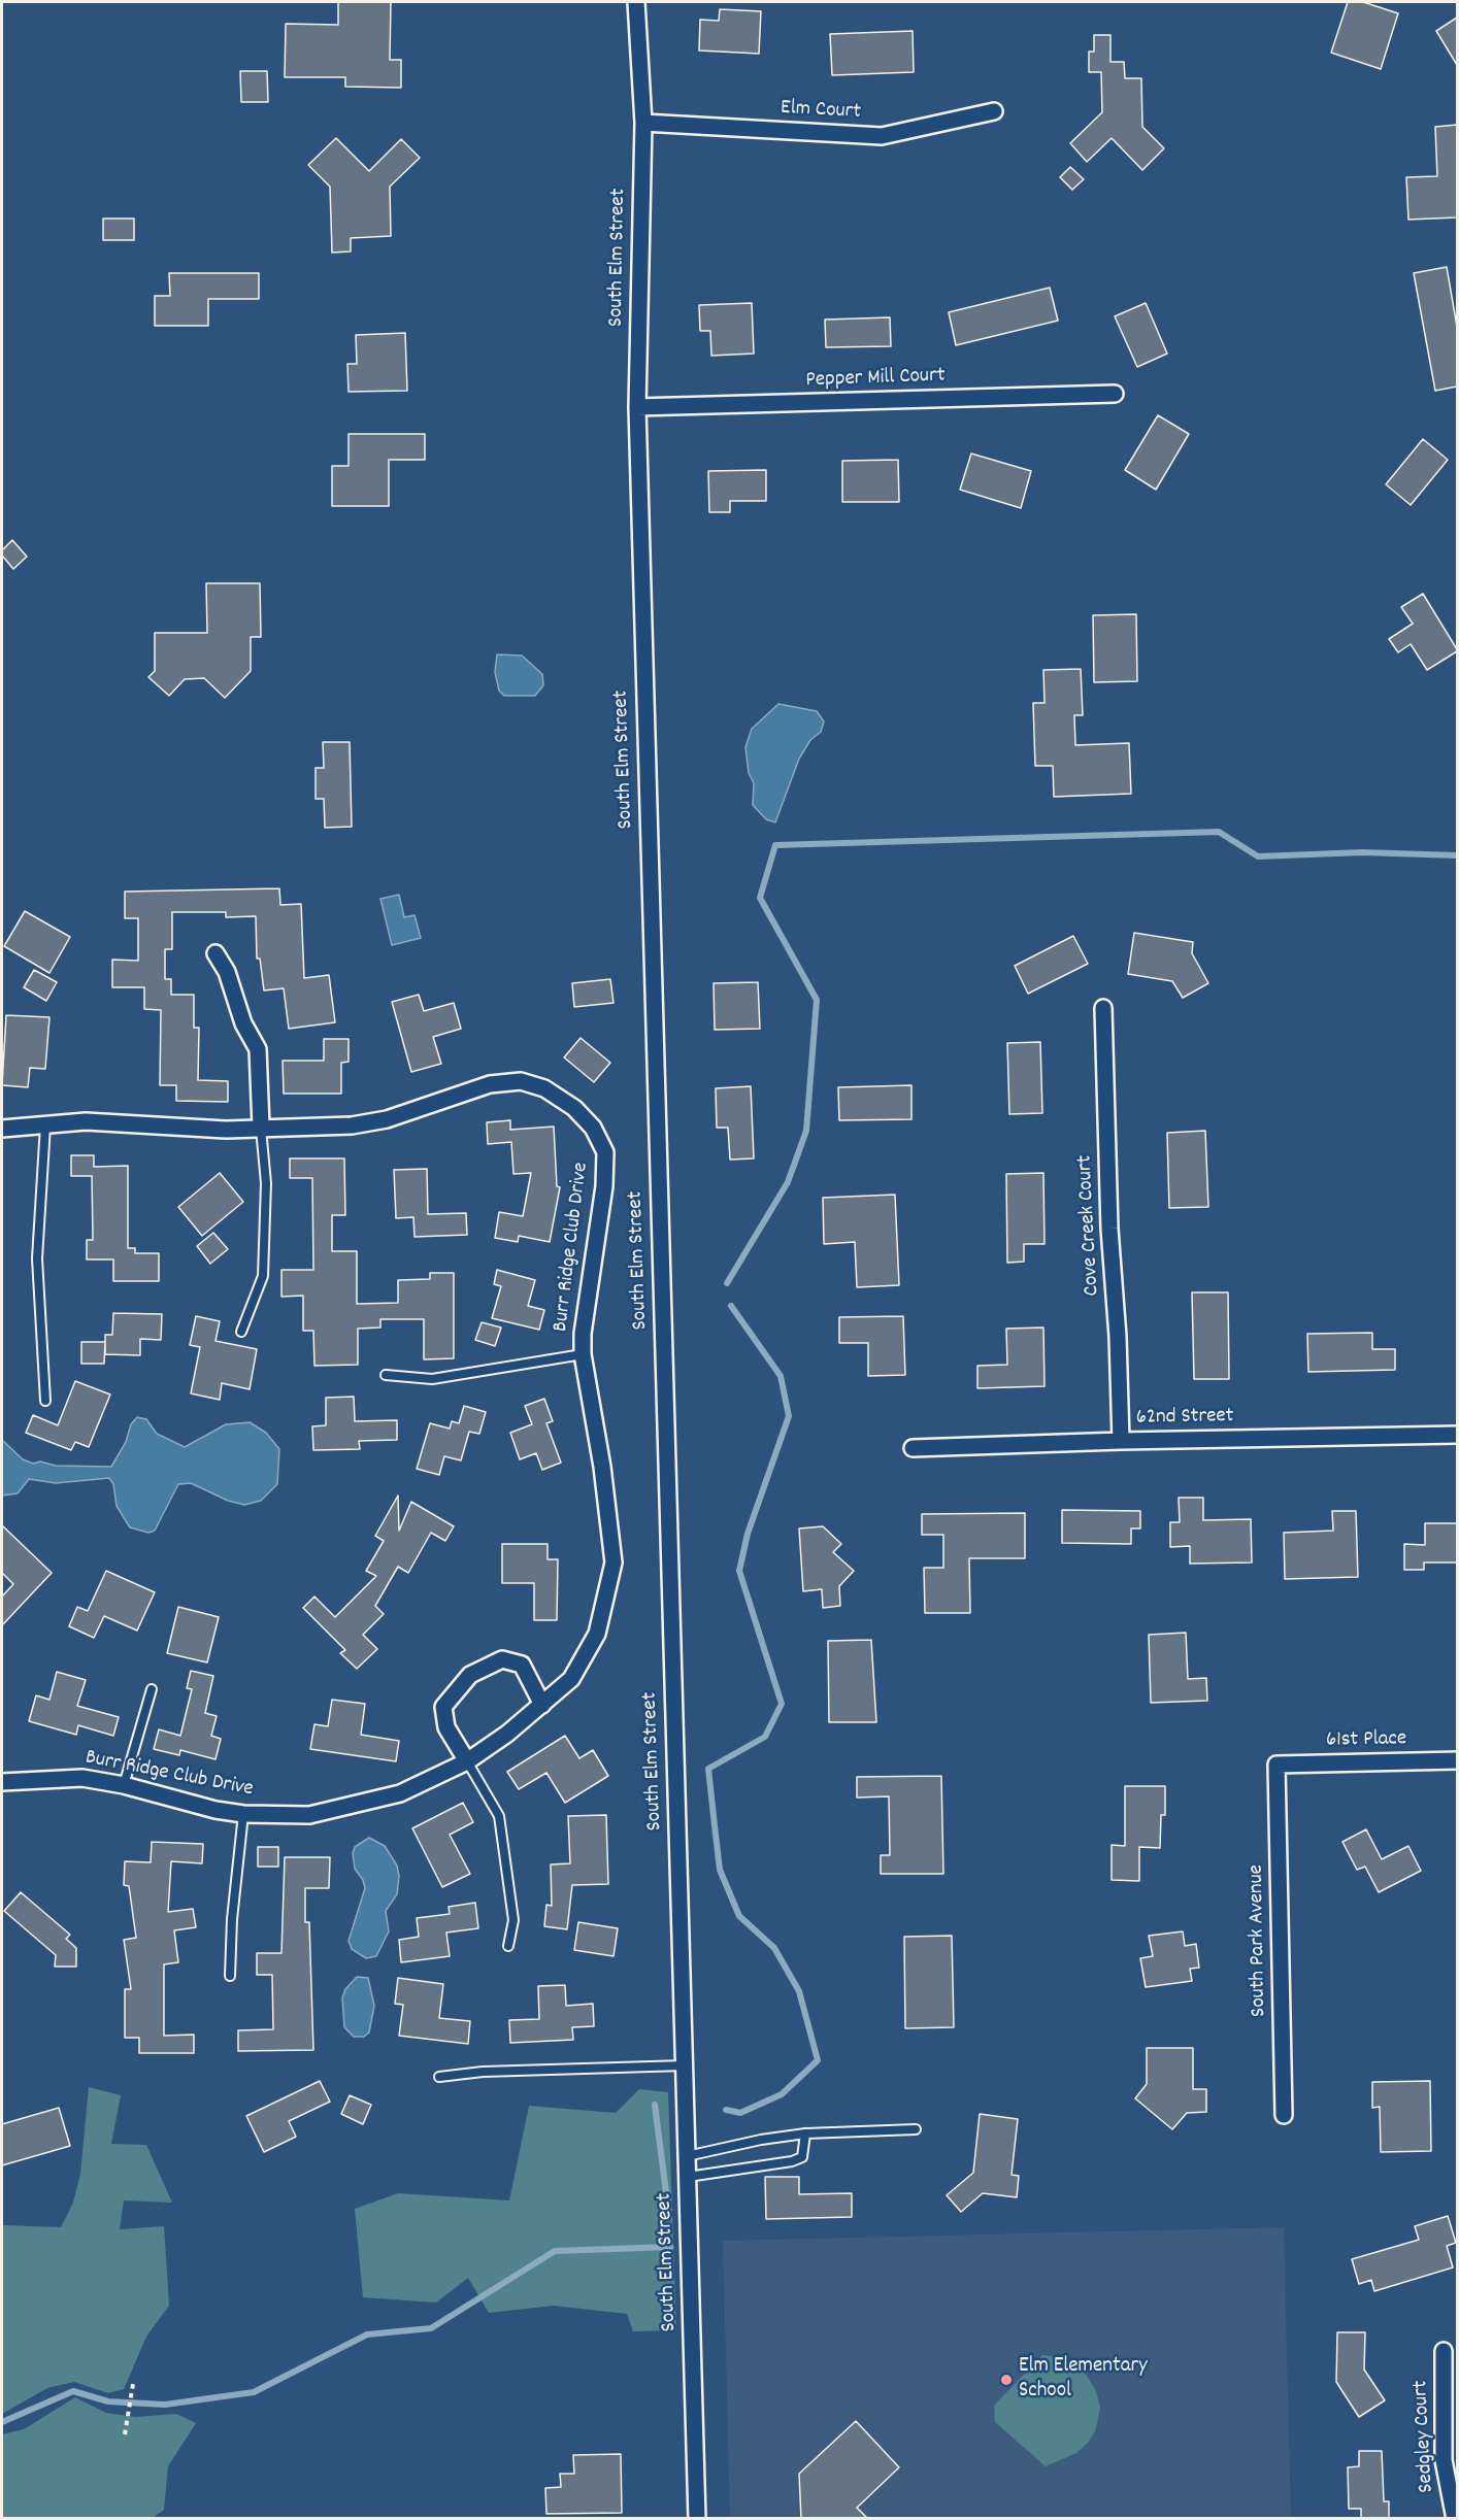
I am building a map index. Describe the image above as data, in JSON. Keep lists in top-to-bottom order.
{
  "streets": {
    "street": [
      "Elm Court",
      "South Elm Street",
      "Pepper Mill Court",
      "Cove Creek Court",
      "Burr Ridge Club Drive",
      "62nd Street",
      "61st Place",
      "South Park Avenue",
      "Sedgley Court"
    ]
  },
  "crossings": [
    ["Elm Court", "South Elm Street"],
    ["South Elm Street", "Pepper Mill Court"],
    ["Cove Creek Court", "62nd Street"],
    ["61st Place", "South Park Avenue"]
  ],
  "places": ["Elm Elementary School"]
}
